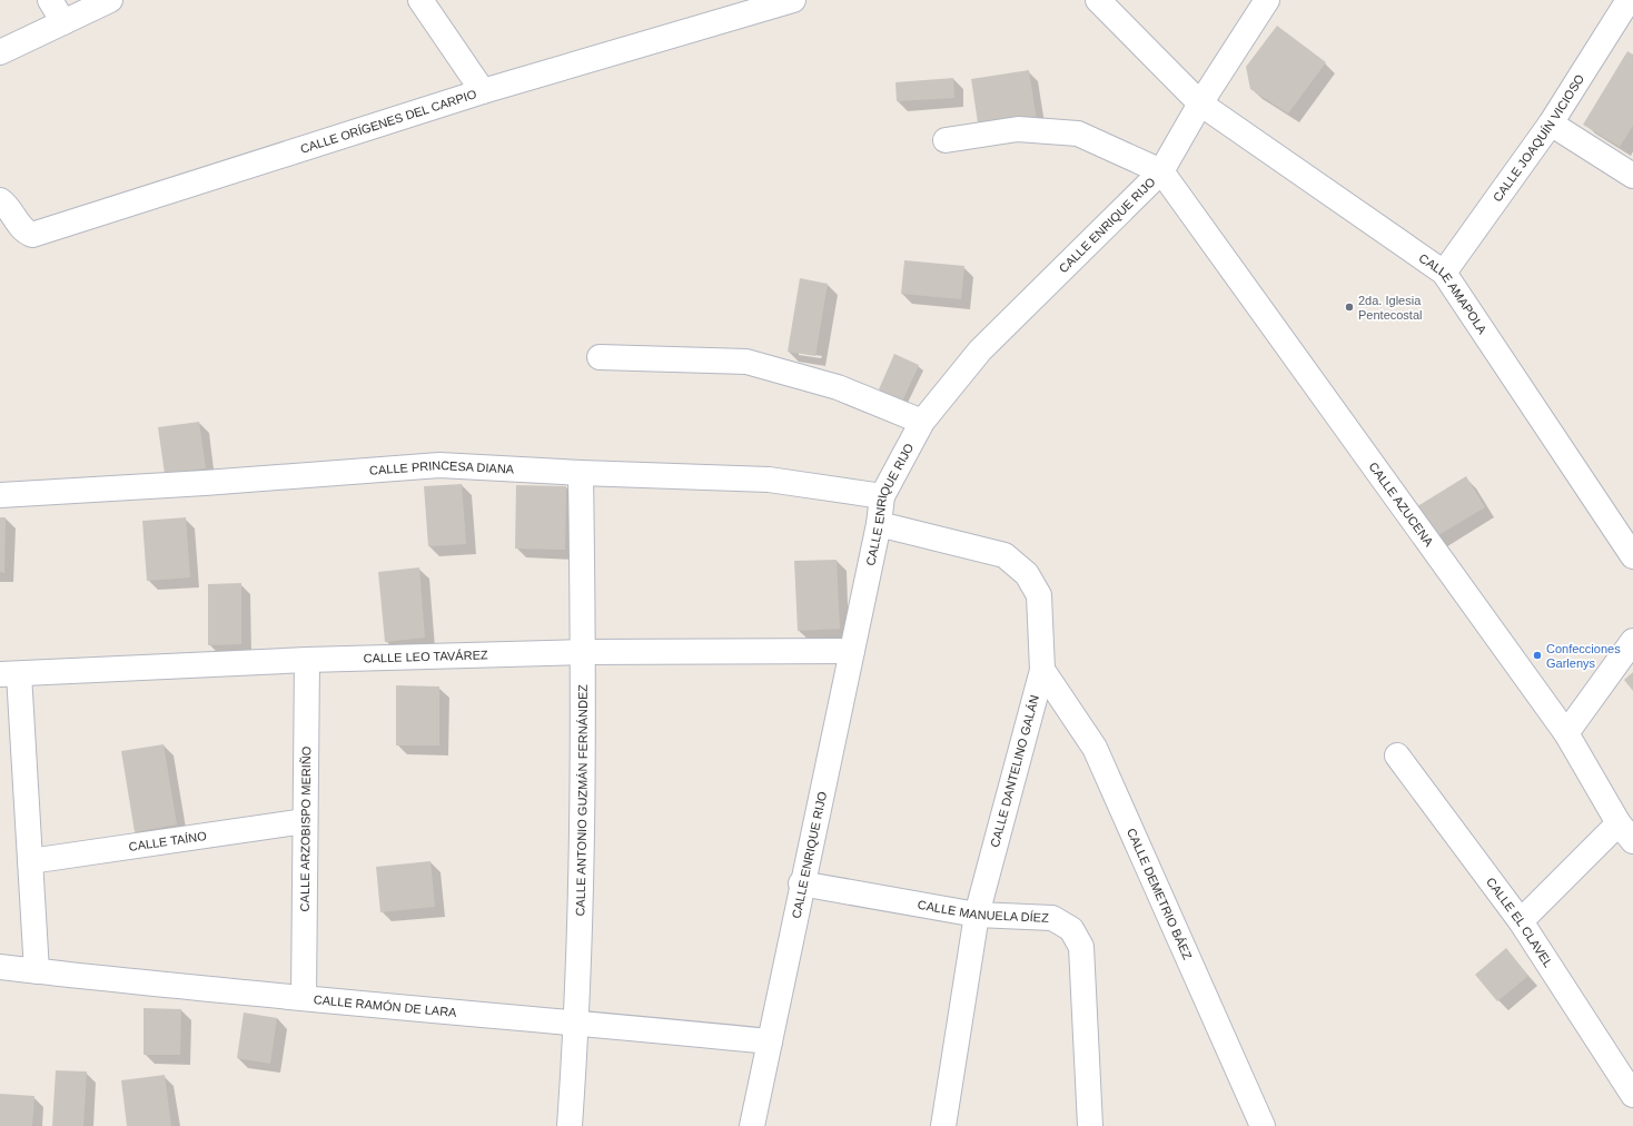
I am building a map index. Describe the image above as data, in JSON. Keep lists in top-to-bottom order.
{
  "streets": {
    "street": [
      "CALLE ORÍGENES DEL CARPIO",
      "CALLE JOAQUÍN VICIOSO",
      "CALLE ENRIQUE RIJO",
      "CALLE AMAPOLA",
      "CALLE PRINCESA DIANA",
      "CALLE AZUCENA",
      "CALLE LEO TAVÁREZ",
      "CALLE DANTELINO GALÁN",
      "CALLE ANTONIO GUZMÁN FERNÁNDEZ",
      "CALLE ARZOBISPO MERIÑO",
      "CALLE TAÍNO",
      "CALLE DEMETRIO BÁEZ",
      "CALLE MANUELA DÍEZ",
      "CALLE EL CLAVEL",
      "CALLE RAMÓN DE LARA"
    ]
  },
  "crossings": [
    ["CALLE JOAQUÍN VICIOSO", "CALLE AMAPOLA"],
    ["CALLE ENRIQUE RIJO", "CALLE AMAPOLA"],
    ["CALLE ENRIQUE RIJO", "CALLE PRINCESA DIANA"],
    ["CALLE ENRIQUE RIJO", "CALLE AZUCENA"],
    ["CALLE ENRIQUE RIJO", "CALLE LEO TAVÁREZ"],
    ["CALLE ENRIQUE RIJO", "CALLE DANTELINO GALÁN"],
    ["CALLE ENRIQUE RIJO", "CALLE MANUELA DÍEZ"],
    ["CALLE ENRIQUE RIJO", "CALLE RAMÓN DE LARA"],
    ["CALLE PRINCESA DIANA", "CALLE ANTONIO GUZMÁN FERNÁNDEZ"],
    ["CALLE LEO TAVÁREZ", "CALLE ANTONIO GUZMÁN FERNÁNDEZ"],
    ["CALLE LEO TAVÁREZ", "CALLE ARZOBISPO MERIÑO"],
    ["CALLE DANTELINO GALÁN", "CALLE DEMETRIO BÁEZ"],
    ["CALLE DANTELINO GALÁN", "CALLE MANUELA DÍEZ"],
    ["CALLE ANTONIO GUZMÁN FERNÁNDEZ", "CALLE RAMÓN DE LARA"],
    ["CALLE ARZOBISPO MERIÑO", "CALLE TAÍNO"],
    ["CALLE ARZOBISPO MERIÑO", "CALLE RAMÓN DE LARA"]
  ],
  "places": ["2da. Iglesia Pentecostal", "Confecciones Garlenys"]
}
